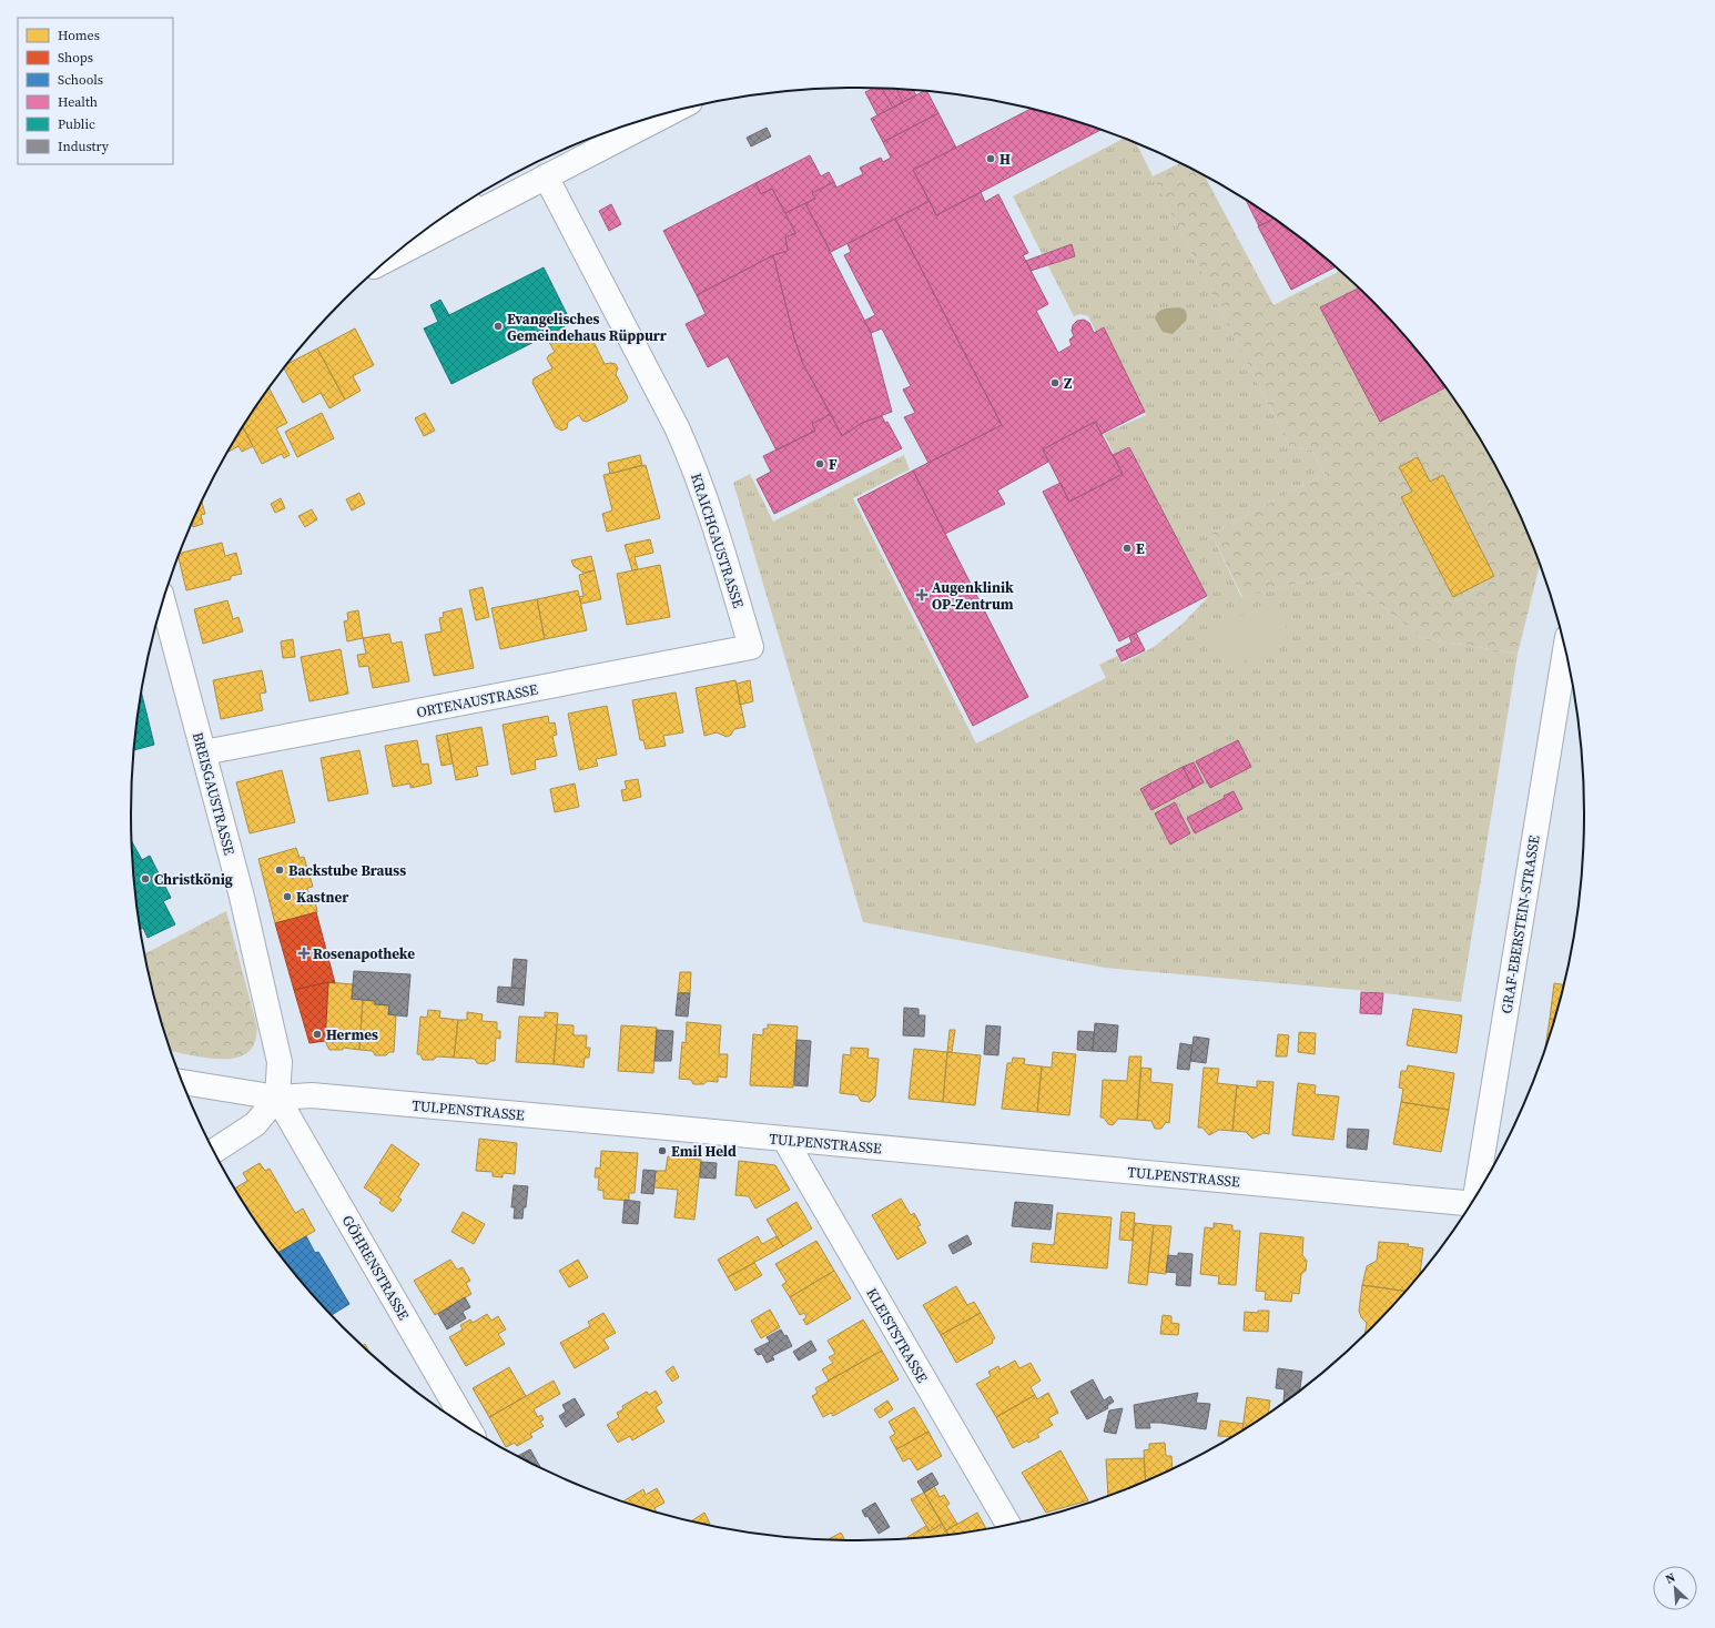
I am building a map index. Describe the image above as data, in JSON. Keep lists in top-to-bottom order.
{
  "streets": {
    "street": [
      "KRAICHGAUSTRASSE",
      "ORTENAUSTRASSE",
      "BREISGAUSTRASSE",
      "GRAF-EBERSTEIN-STRASSE",
      "TULPENSTRASSE",
      "GÖHRENSTRASSE",
      "KLEISTSTRASSE"
    ]
  },
  "crossings": [
    ["KRAICHGAUSTRASSE", "ORTENAUSTRASSE"],
    ["ORTENAUSTRASSE", "BREISGAUSTRASSE"],
    ["BREISGAUSTRASSE", "TULPENSTRASSE"],
    ["BREISGAUSTRASSE", "GÖHRENSTRASSE"],
    ["TULPENSTRASSE", "GÖHRENSTRASSE"],
    ["TULPENSTRASSE", "KLEISTSTRASSE"]
  ],
  "places": {
    "other": [
      "H",
      "Evangelisches Gemeindehaus Rüppurr",
      "Z",
      "F",
      "E",
      "Backstube Brauss",
      "Christkönig",
      "Kastner",
      "Hermes",
      "Emil Held"
    ],
    "health": ["Augenklinik OP-Zentrum", "Rosenapotheke"]
  },
  "legend": [
    "Homes",
    "Shops",
    "Schools",
    "Health",
    "Public",
    "Industry"
  ],
  "north": "top left"
}
